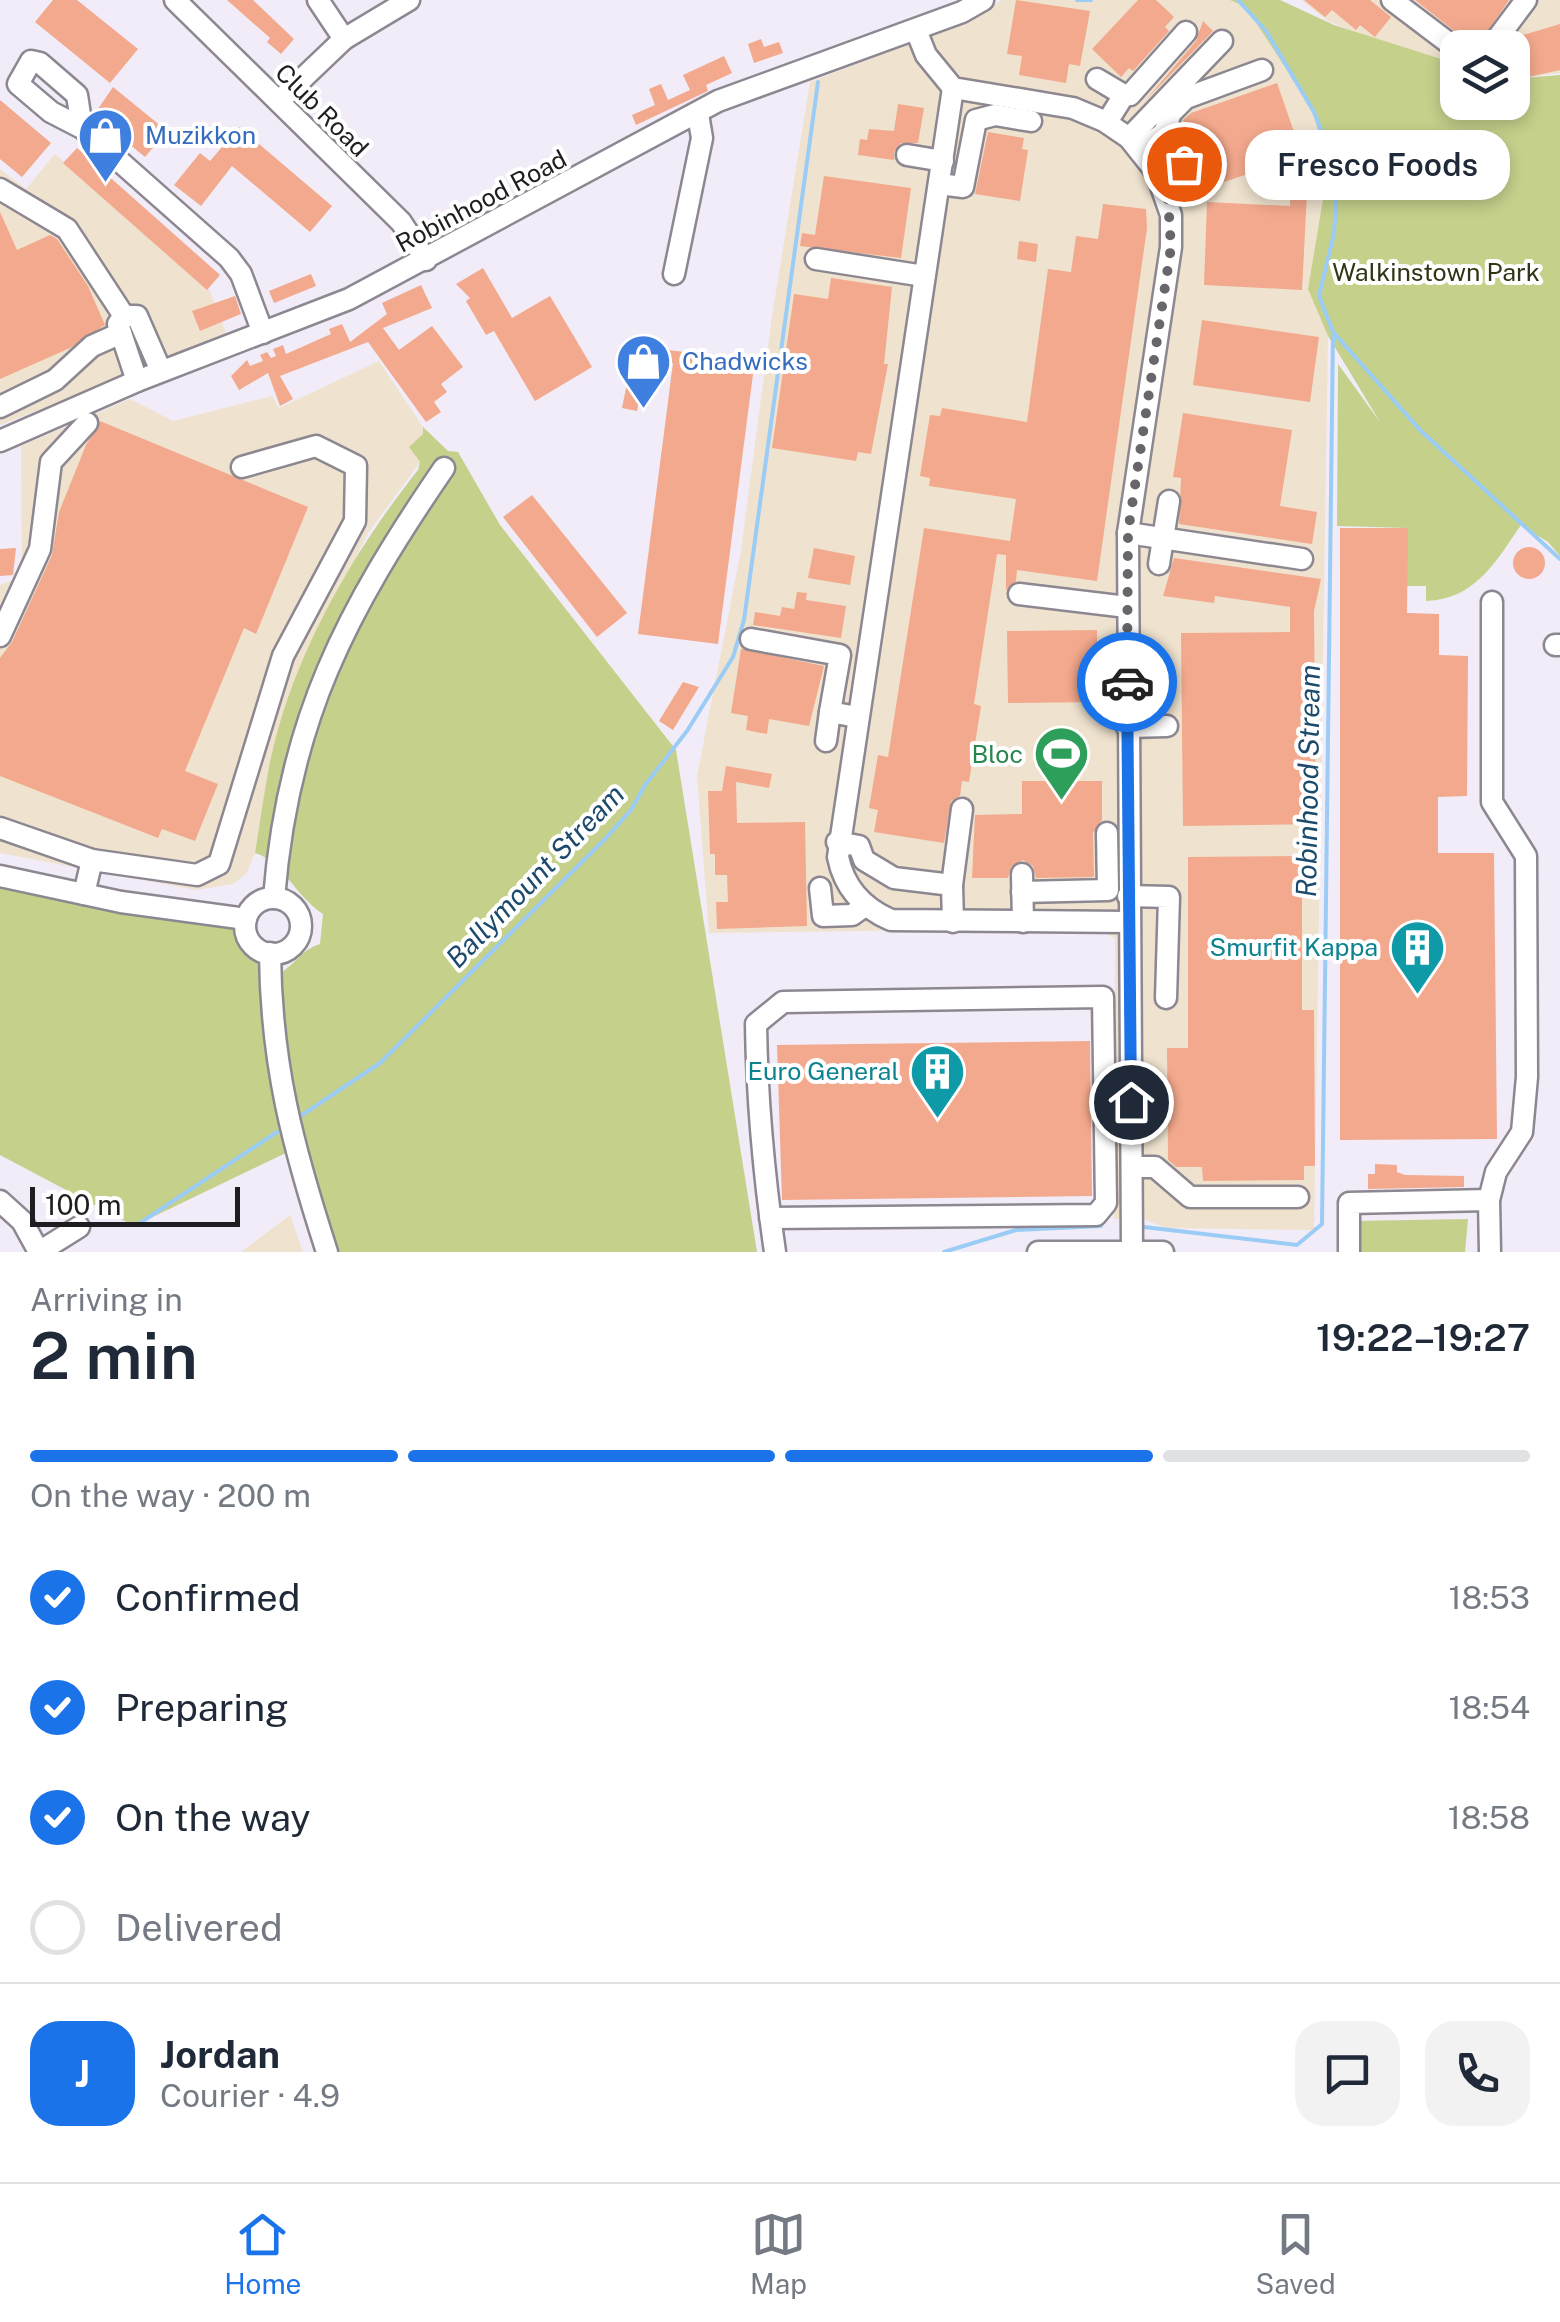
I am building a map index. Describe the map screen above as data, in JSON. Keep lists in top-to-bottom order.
{
  "streets": {
    "street": ["Club Road", "Robinhood Road"]
  },
  "crossings": [
    ["Club Road", "Robinhood Road"]
  ],
  "water": ["Robinhood Stream", "Ballymount Stream"],
  "parks": ["Walkinstown Park"],
  "places": {
    "other": ["Fresco Foods"],
    "shop": ["Muzikkon", "Chadwicks"],
    "sports": ["Bloc"],
    "building": ["Smurfit Kappa", "Euro General"]
  },
  "scale_bar": "100 m",
  "page": {
    "bubble": "Fresco Foods",
    "scale": "100 m",
    "heading": ["2 min", "Arriving in", "19:22–19:27"],
    "panel": ["Jordan", "Courier · 4.9"],
    "bar": "On the way · 200 m",
    "list": [
      ["Confirmed", "18:53"],
      ["Preparing", "18:54"],
      ["On the way", "18:58"],
      "Delivered"
    ],
    "round": "J",
    "tabs": ["Home", "Map", "Saved"]
  }
}
